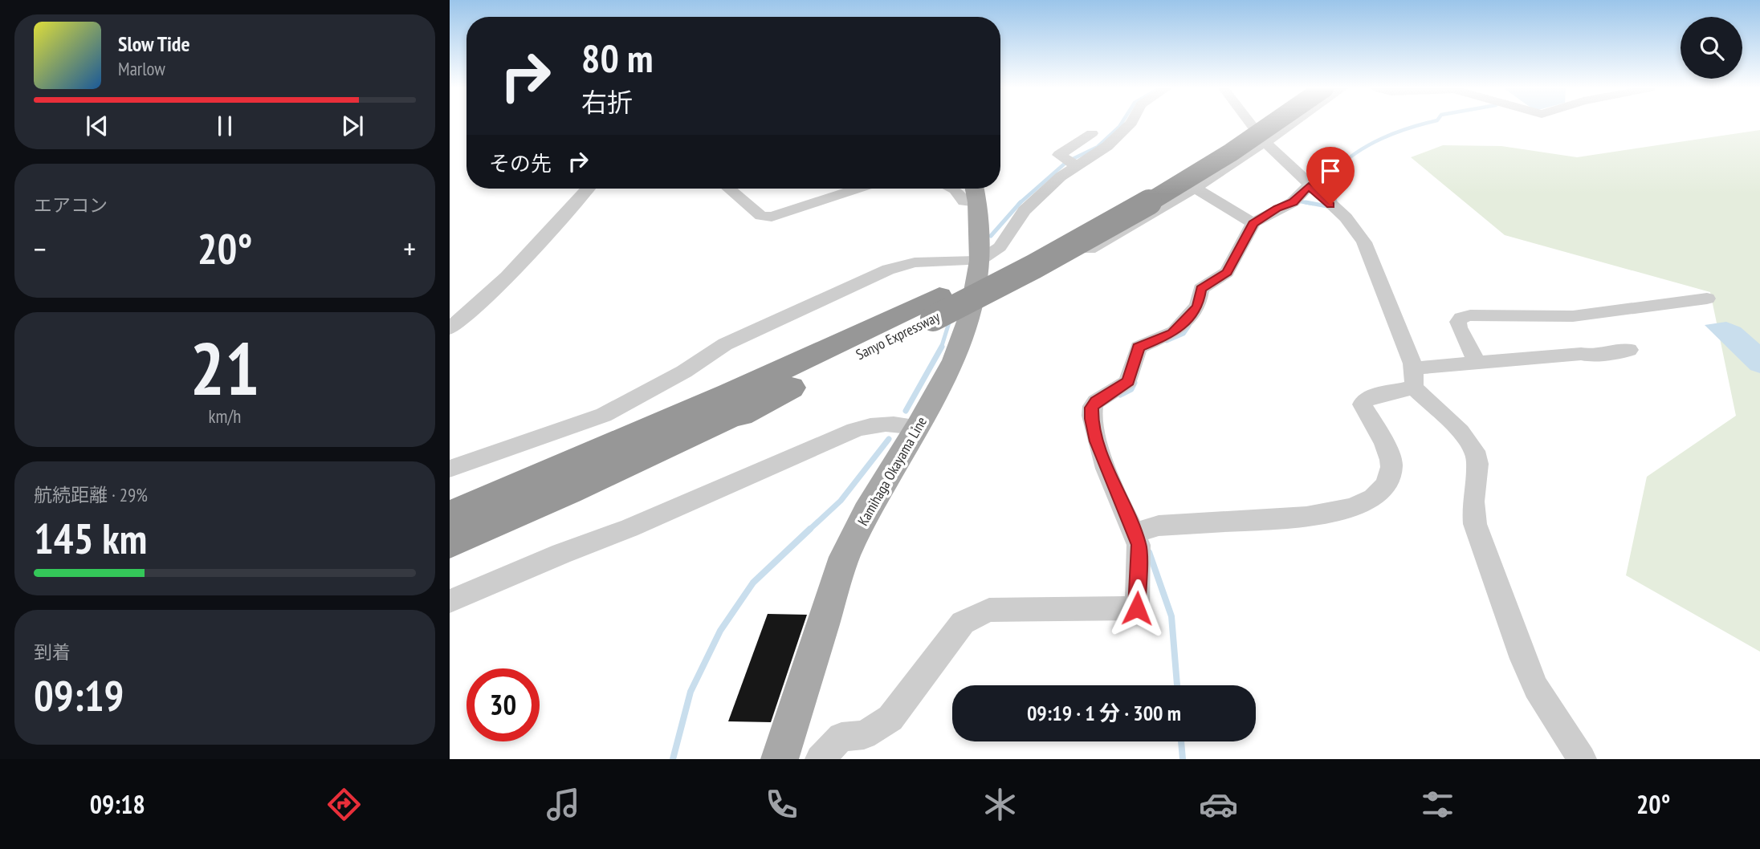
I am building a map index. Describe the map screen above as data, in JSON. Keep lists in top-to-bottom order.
{
  "streets": {
    "highway": ["Sanyo Expressway"],
    "main road": ["Kamihaga Okayama Line"]
  },
  "page": {
    "turn": ["80 m", "右折"],
    "song": ["Slow Tide", "Marlow"],
    "then": "その先",
    "tile": [
      "エアコン",
      ["21", "km/h"],
      ["航続距離 · 29%", "145 km"],
      ["到着", "09:19"]
    ],
    "heat": ["−", "20°", "+"],
    "limit": "30",
    "trip": "09:19 · 1 分 · 300 m",
    "tabs": ["09:18", "20°"]
  }
}
